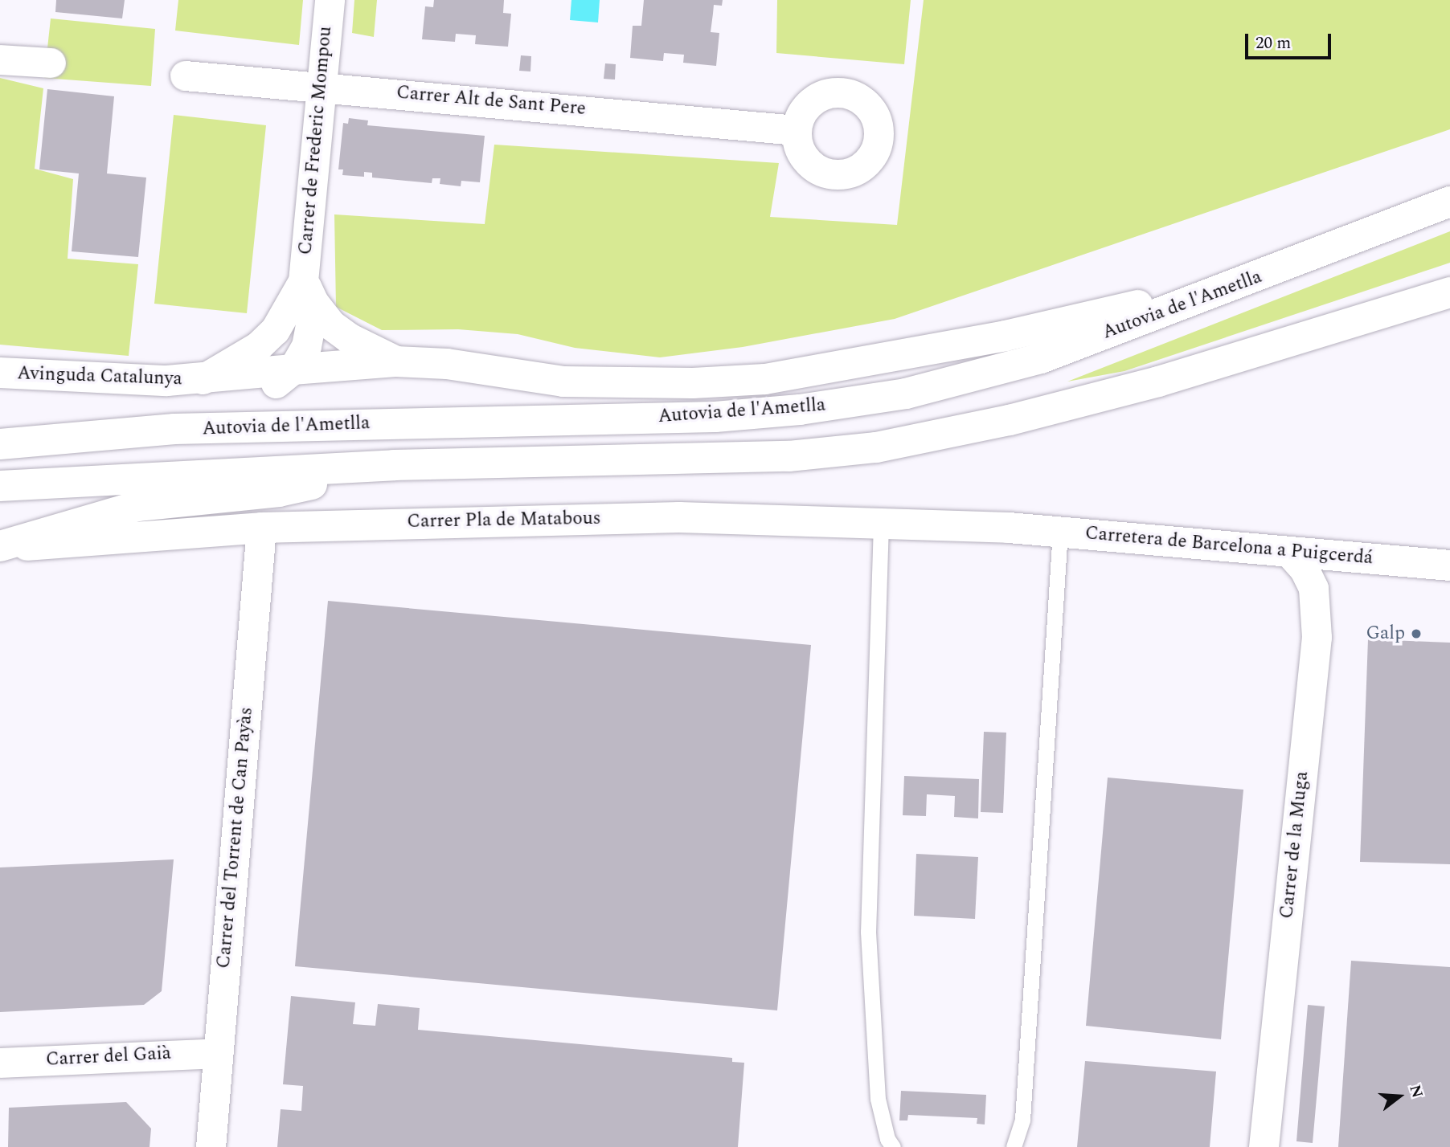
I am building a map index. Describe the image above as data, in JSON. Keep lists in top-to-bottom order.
{
  "streets": {
    "main road": [
      "Autovia de l'Ametlla",
      "Avinguda Catalunya",
      "Carrer Pla de Matabous",
      "Carretera de Barcelona a Puigcerdá"
    ],
    "street": [
      "Carrer Alt de Sant Pere",
      "Carrer de Frederic Mompou",
      "Carrer del Torrent de Can Payàs",
      "Carrer de la Muga",
      "Carrer del Gaià"
    ]
  },
  "crossings": [
    ["Carrer Alt de Sant Pere", "Carrer de Frederic Mompou"],
    ["Carrer de Frederic Mompou", "Avinguda Catalunya"],
    ["Carrer Pla de Matabous", "Carretera de Barcelona a Puigcerdá"],
    ["Carrer Pla de Matabous", "Carrer del Torrent de Can Payàs"],
    ["Carretera de Barcelona a Puigcerdá", "Carrer de la Muga"],
    ["Carrer del Torrent de Can Payàs", "Carrer del Gaià"]
  ],
  "places": ["Galp"],
  "scale_bar": "20 m",
  "north": "right"
}
